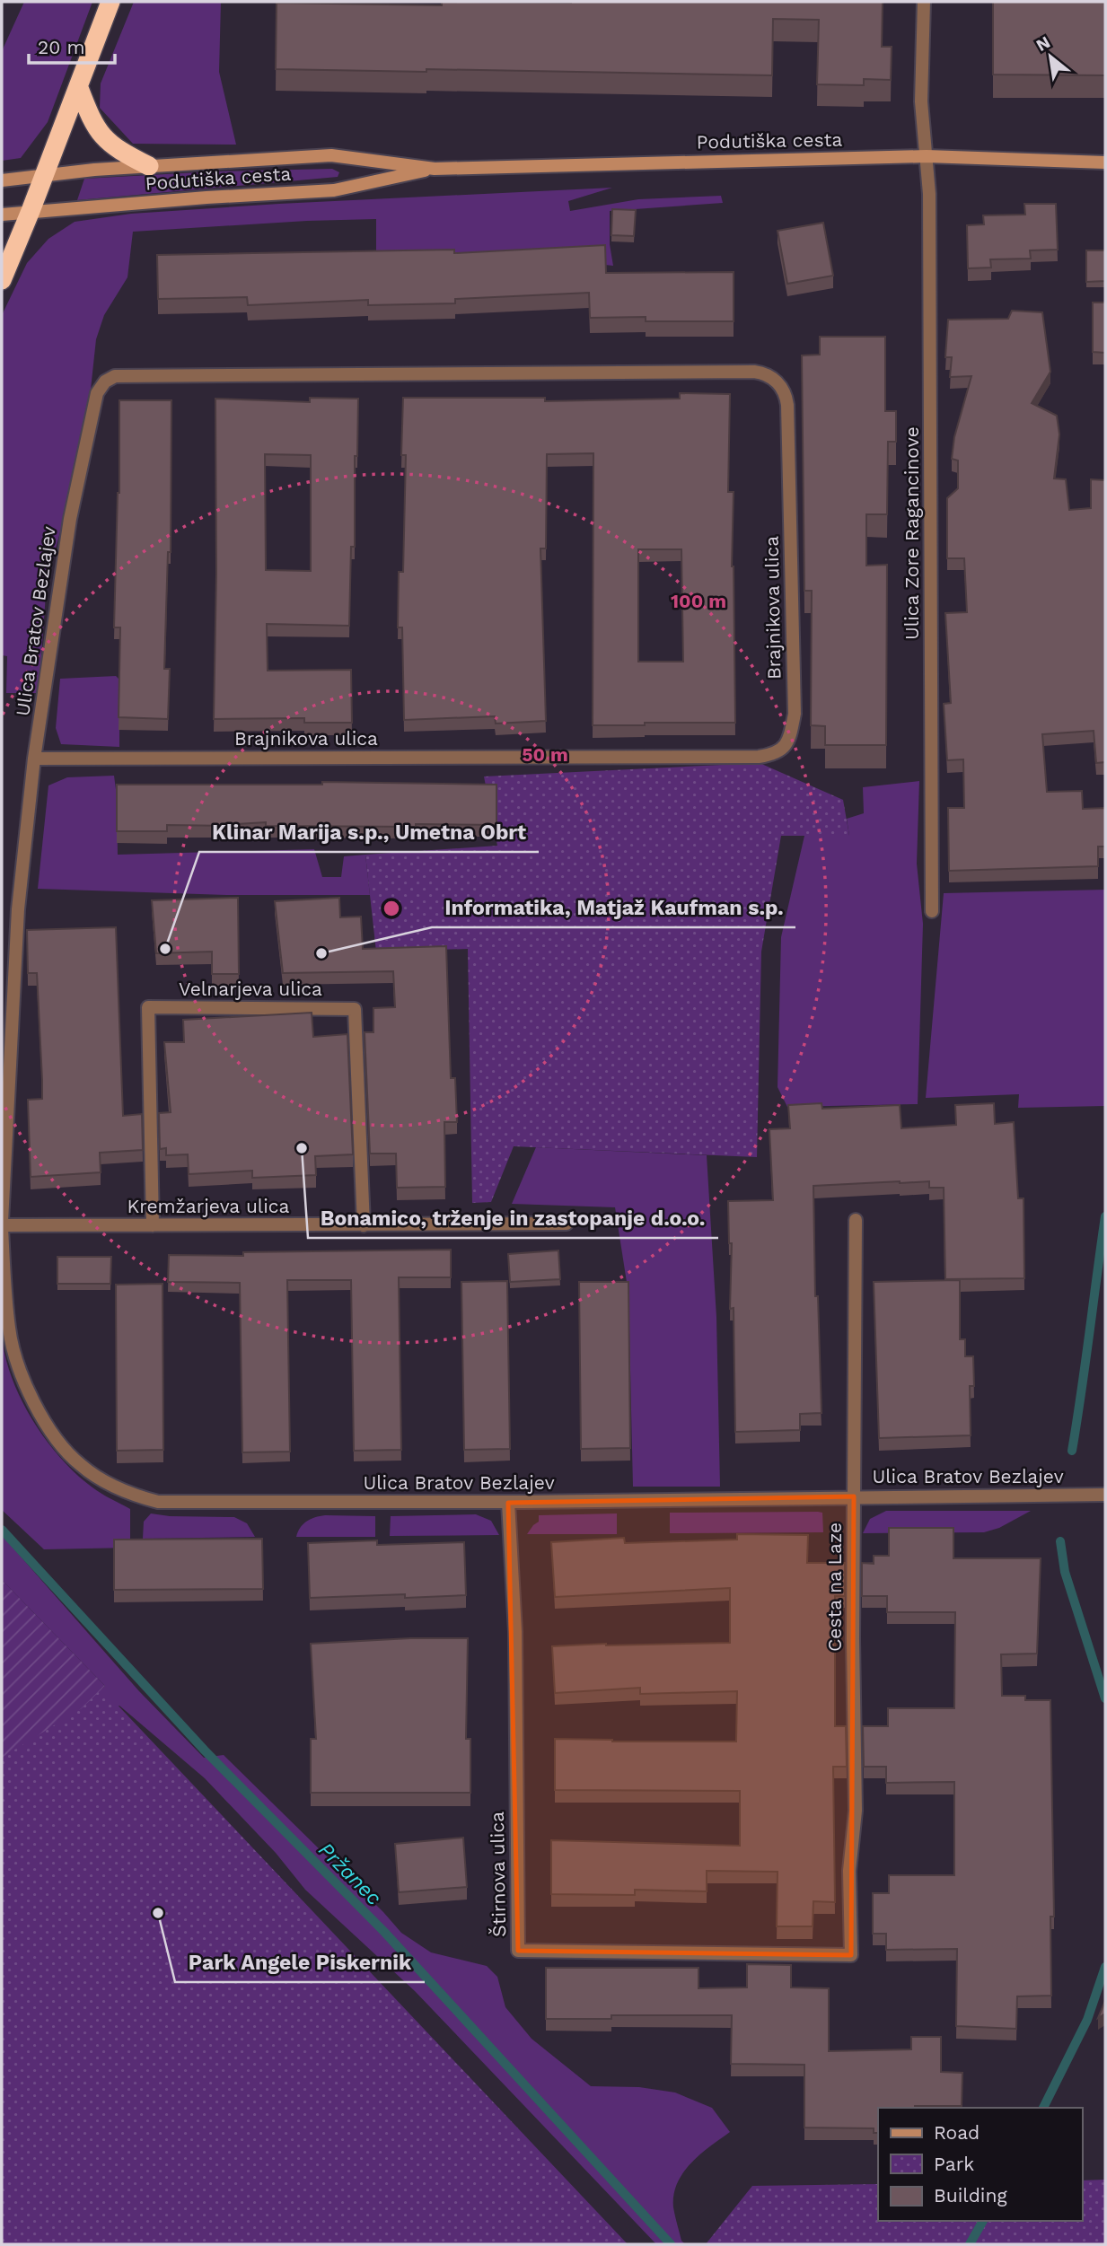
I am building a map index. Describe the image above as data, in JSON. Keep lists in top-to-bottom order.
{
  "streets": {
    "main road": ["Podutiška cesta"],
    "street": [
      "Ulica Zore Ragancinove",
      "Brajnikova ulica",
      "Ulica Bratov Bezlajev",
      "Velnarjeva ulica",
      "Kremžarjeva ulica",
      "Cesta na Laze",
      "Štirnova ulica"
    ]
  },
  "crossings": [
    ["Podutiška cesta", "Ulica Zore Ragancinove"],
    ["Brajnikova ulica", "Ulica Bratov Bezlajev"],
    ["Ulica Bratov Bezlajev", "Kremžarjeva ulica"],
    ["Ulica Bratov Bezlajev", "Cesta na Laze"],
    ["Ulica Bratov Bezlajev", "Štirnova ulica"],
    ["Velnarjeva ulica", "Kremžarjeva ulica"],
    ["Cesta na Laze", "Štirnova ulica"]
  ],
  "water": ["Pržanec"],
  "places": [
    "Klinar Marija s.p., Umetna Obrt",
    "Informatika, Matjaž Kaufman s.p.",
    "Bonamico, trženje in zastopanje d.o.o.",
    "Park Angele Piskernik"
  ],
  "legend": ["Road", "Park", "Building"],
  "scale_bar": "20 m",
  "north": "top left",
  "rings": ["100 m", "50 m"]
}
